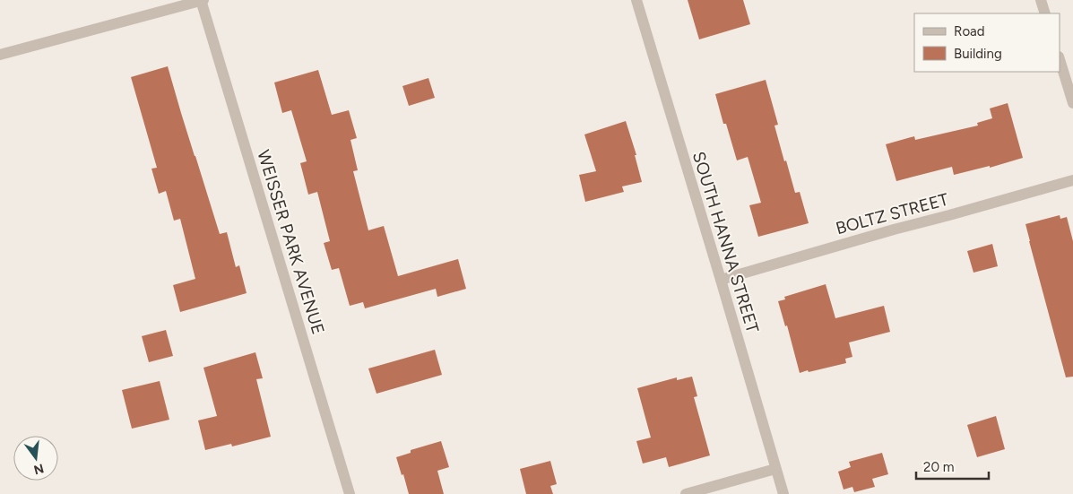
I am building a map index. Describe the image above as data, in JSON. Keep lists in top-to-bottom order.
{
  "streets": {
    "street": ["BOLTZ STREET", "WEISSER PARK AVENUE", "SOUTH HANNA STREET"]
  },
  "crossings": [
    ["BOLTZ STREET", "SOUTH HANNA STREET"]
  ],
  "legend": ["Road", "Building"],
  "scale_bar": "20 m",
  "north": "bottom"
}
